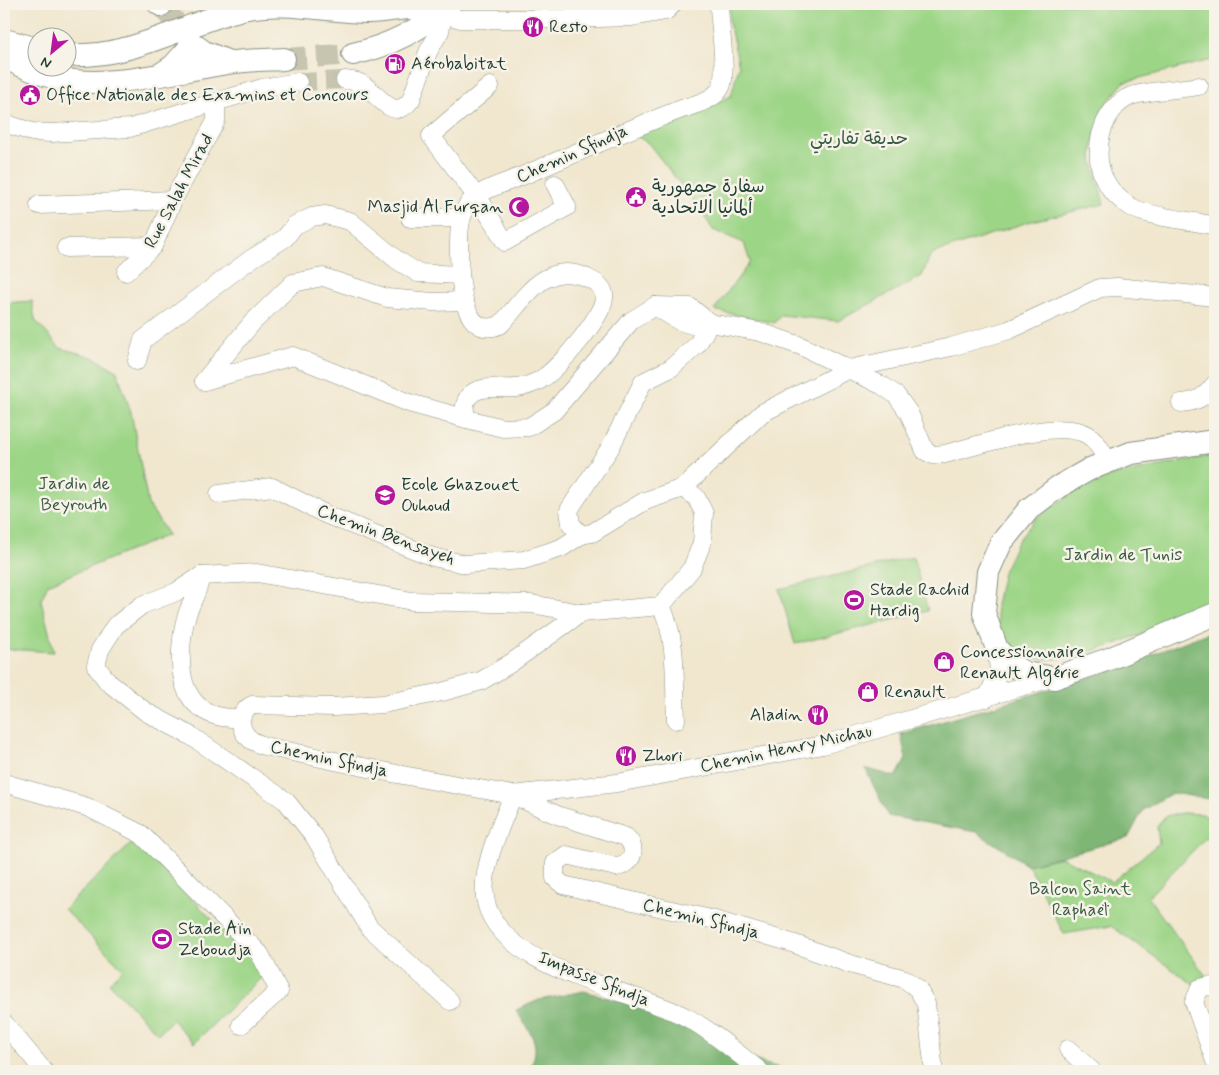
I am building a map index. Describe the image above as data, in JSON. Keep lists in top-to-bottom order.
{
  "streets": {
    "street": [
      "Chemin Sfindja",
      "Rue Salah Mirad",
      "Chemin Bensayeh",
      "Chemin Henry Michau",
      "Impasse Sfindja"
    ]
  },
  "crossings": [
    ["Chemin Sfindja", "Chemin Henry Michau"],
    ["Chemin Sfindja", "Impasse Sfindja"],
    ["Chemin Henry Michau", "Impasse Sfindja"]
  ],
  "parks": [
    "حديقة تفاريتي",
    "Jardin de Beyrouth",
    "Jardin de Tunis",
    "Balcon Saint Raphaël"
  ],
  "places": {
    "restaurant": ["Resto", "Aladin", "Zhori"],
    "fuel station": ["Aérobabitat"],
    "public building": ["Office Nationale des Examins et Concours", "سفارة جمهورية ألمانيا الاتحادية"],
    "mosque": ["Masjid Al Furqan"],
    "school or university": ["Ecole Ghazouet Ouhoud"],
    "sports": ["Stade Rachid Hardig", "Stade Aïn Zeboudja"],
    "shop": ["Concessionnaire Renault Algérie", "Renault"]
  },
  "north": "bottom left"
}
